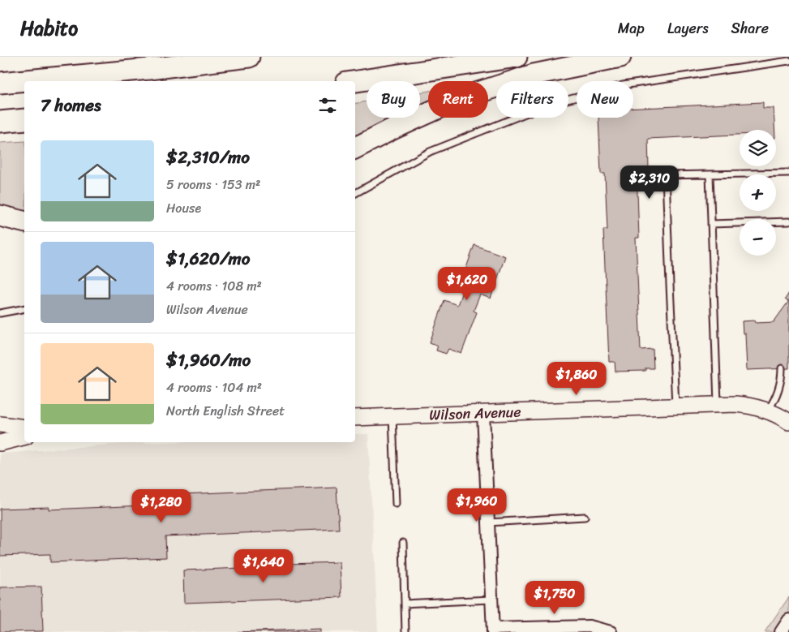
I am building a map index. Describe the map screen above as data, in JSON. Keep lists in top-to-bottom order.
{
  "streets": {
    "street": ["Wilson Avenue"]
  },
  "page": {
    "header": "Habito",
    "nav": ["Map", "Layers", "Share"],
    "chip": [
      "Buy",
      "Rent",
      "Filters",
      "New"
    ],
    "heading": "7 homes",
    "map_buttons": ["+", "−"],
    "list": [
      {
        "name": "$2,310/mo",
        "note": "5 rooms · 153 m² · House"
      },
      {
        "name": "$1,620/mo",
        "note": "4 rooms · 108 m² · Wilson Avenue"
      },
      {
        "name": "$1,960/mo",
        "note": "4 rooms · 104 m² · North English Street"
      }
    ],
    "price": [
      "$2,310",
      "$1,620",
      "$1,860",
      "$1,960",
      "$1,280",
      "$1,640",
      "$1,750"
    ]
  }
}
